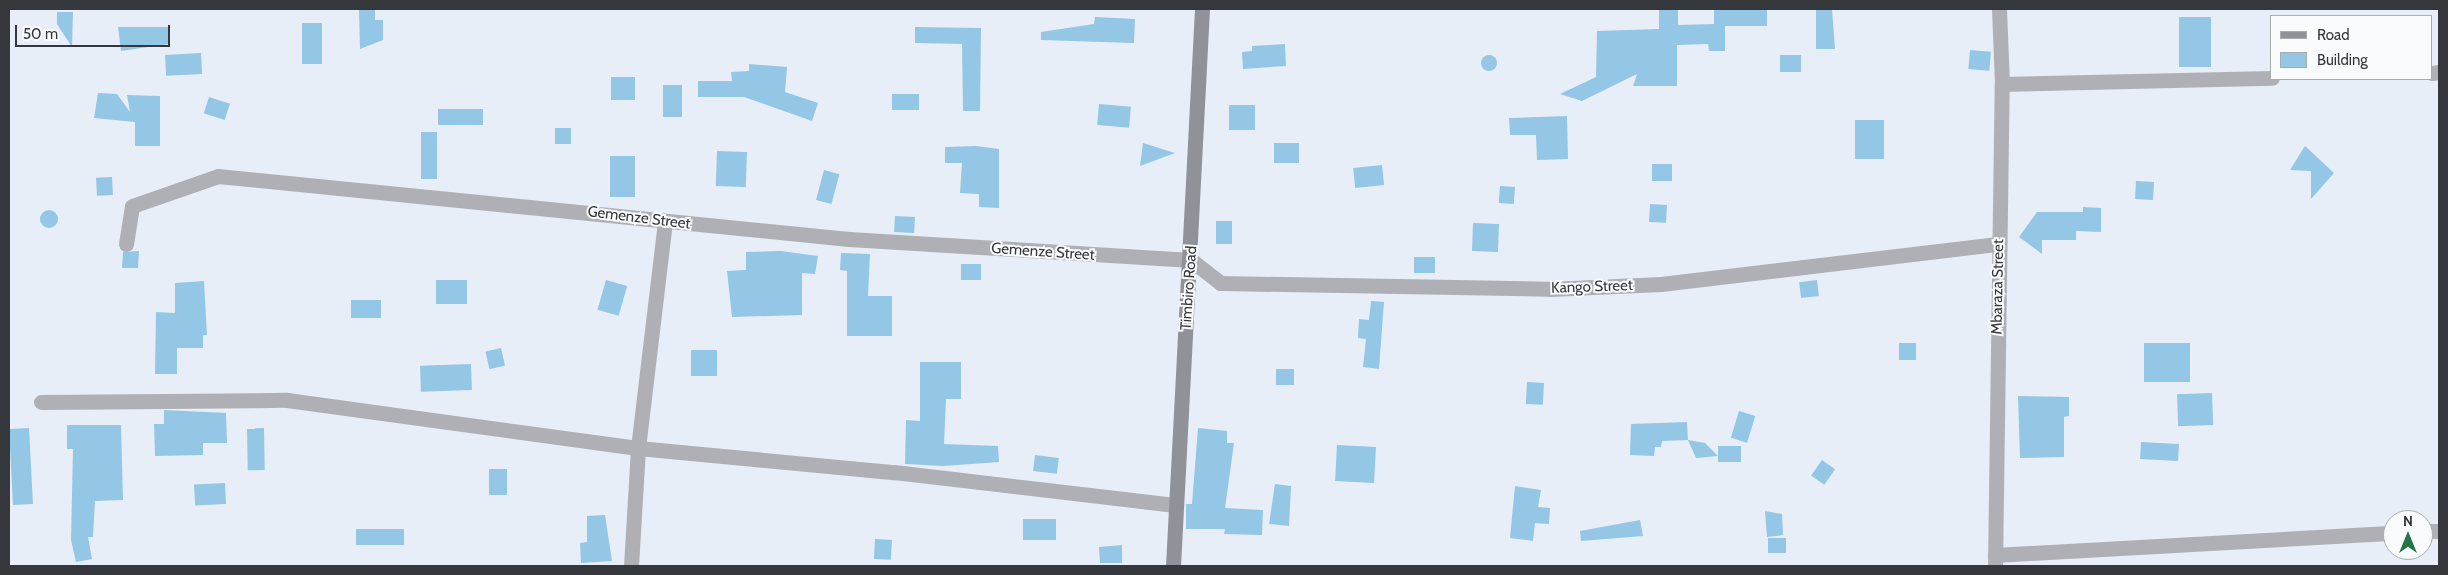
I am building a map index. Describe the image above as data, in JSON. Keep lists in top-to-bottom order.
{
  "streets": {
    "main road": ["Timbiro Road"],
    "street": ["Gemenze Street", "Kango Street", "Mbaraza Street"]
  },
  "crossings": [
    ["Gemenze Street", "Kango Street"],
    ["Gemenze Street", "Timbiro Road"],
    ["Kango Street", "Mbaraza Street"],
    ["Kango Street", "Timbiro Road"]
  ],
  "legend": ["Road", "Building"],
  "scale_bar": "50 m",
  "north": "top"
}
